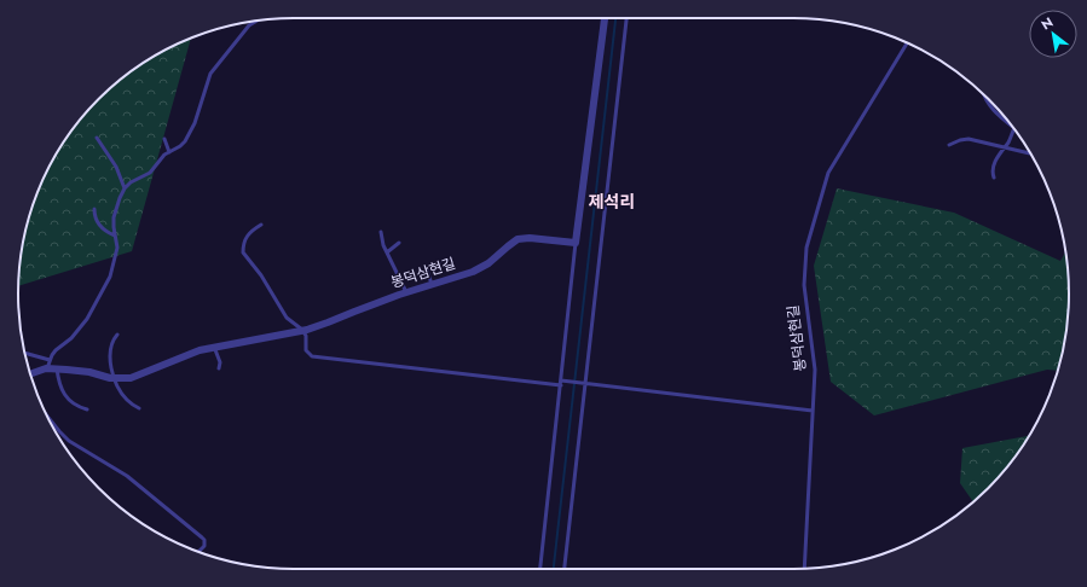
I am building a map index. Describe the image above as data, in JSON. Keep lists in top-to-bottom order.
{
  "streets": {
    "street": ["봉덕삼현길"]
  },
  "districts": ["제석리"],
  "north": "top left"
}
